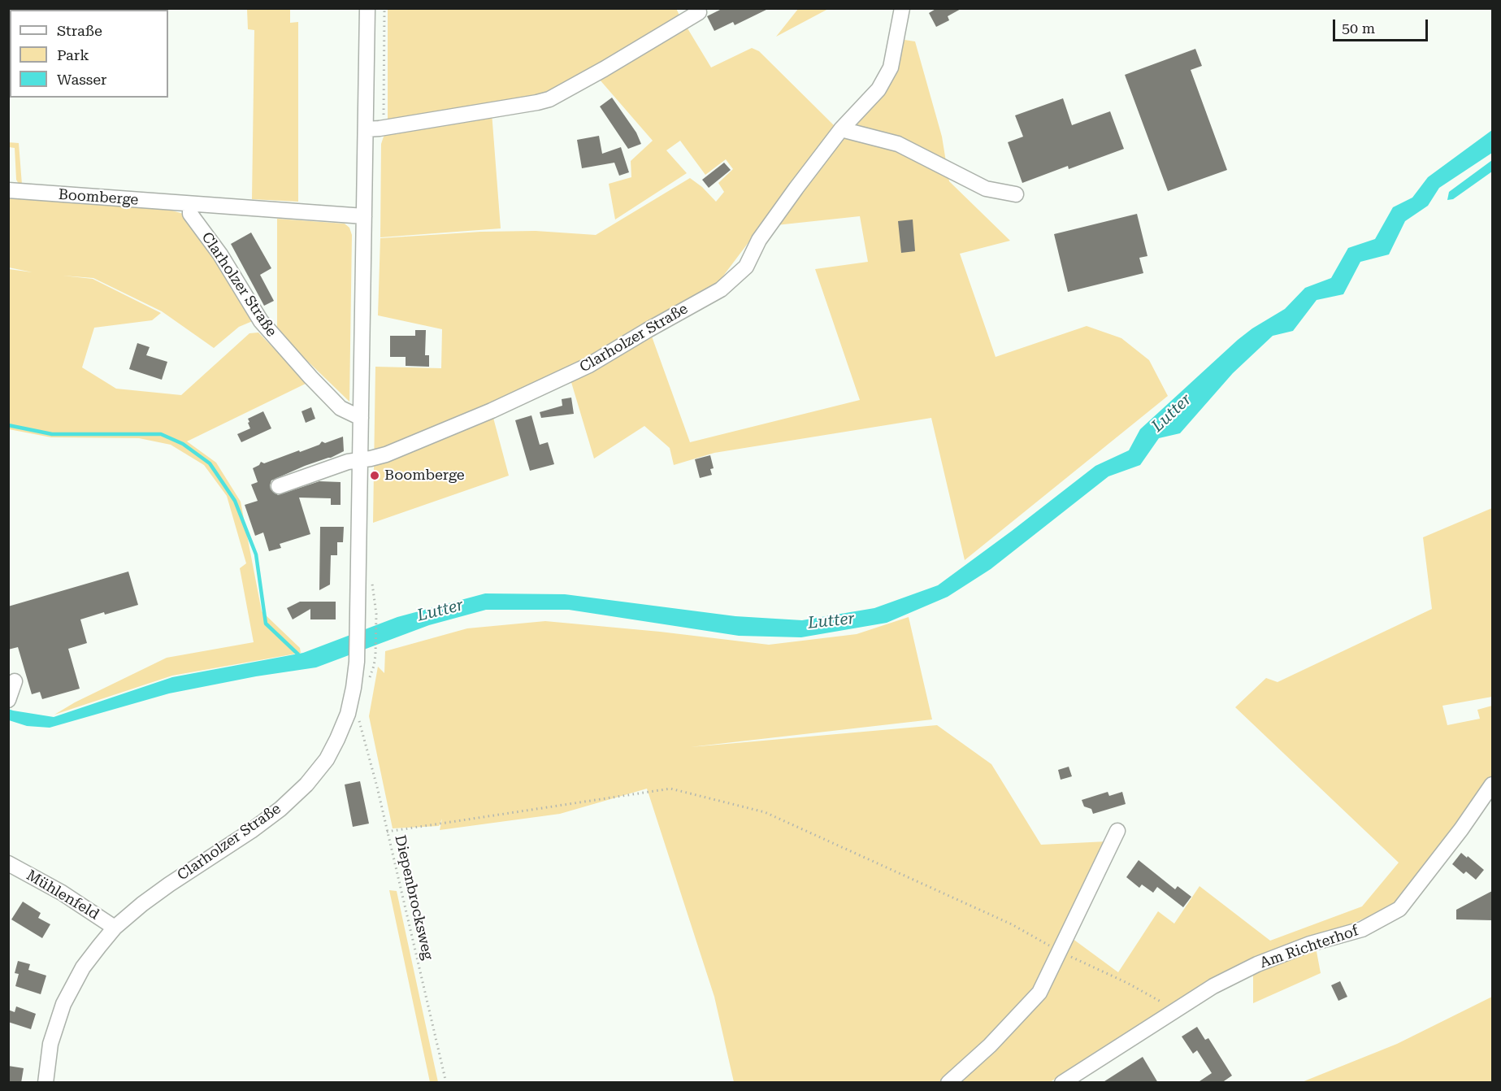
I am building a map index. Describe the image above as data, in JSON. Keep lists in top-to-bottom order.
{
  "streets": {
    "street": [
      "Boomberge",
      "Clarholzer Straße",
      "Mühlenfeld",
      "Am Richterhof"
    ],
    "path": ["Diepenbrocksweg"]
  },
  "crossings": [
    ["Boomberge", "Clarholzer Straße"],
    ["Clarholzer Straße", "Mühlenfeld"]
  ],
  "water": ["Lutter"],
  "places": ["Boomberge"],
  "legend": ["Straße", "Park", "Wasser"],
  "scale_bar": "50 m"
}
